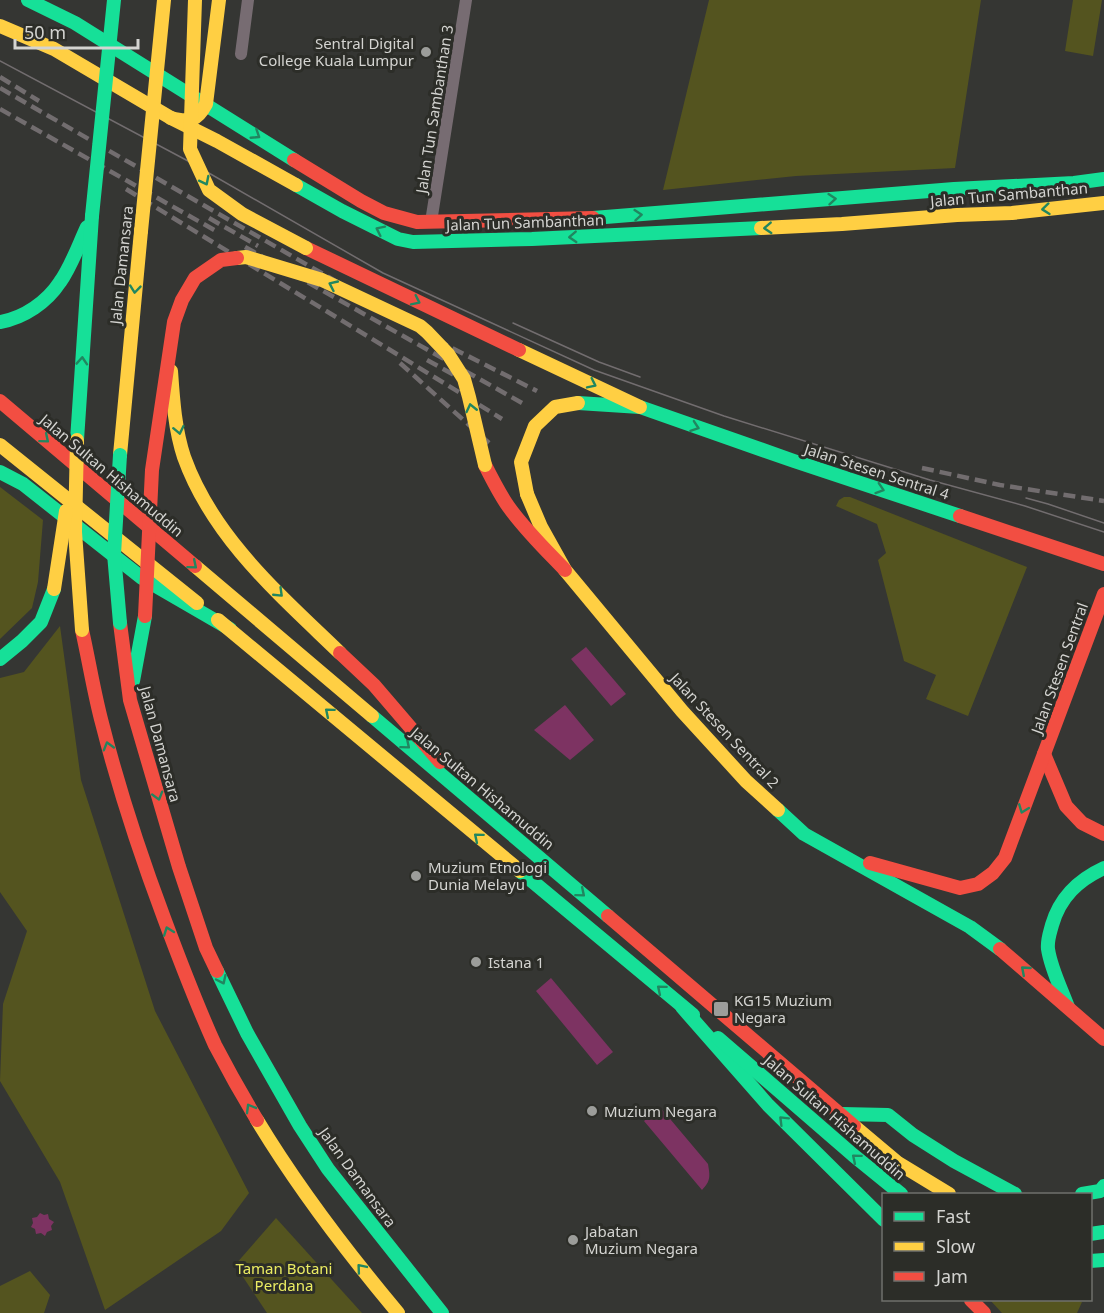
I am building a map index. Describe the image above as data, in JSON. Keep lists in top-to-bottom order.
{
  "streets": {
    "main road": [
      "Jalan Tun Sambanthan",
      "Jalan Damansara",
      "Jalan Stesen Sentral 4",
      "Jalan Sultan Hishamuddin",
      "Jalan Stesen Sentral",
      "Jalan Stesen Sentral 2"
    ],
    "street": ["Jalan Tun Sambanthan 3"]
  },
  "crossings": [
    ["Jalan Tun Sambanthan 3", "Jalan Tun Sambanthan"],
    ["Jalan Stesen Sentral 4", "Jalan Stesen Sentral 2"],
    ["Jalan Stesen Sentral", "Jalan Stesen Sentral 2"]
  ],
  "one_way": ["Jalan Stesen Sentral 4"],
  "parks": ["Taman Botani Perdana"],
  "places": {
    "other": [
      "Sentral Digital College Kuala Lumpur",
      "Muzium Etnologi Dunia Melayu",
      "Istana 1",
      "Muzium Negara",
      "Jabatan Muzium Negara"
    ],
    "transit": ["KG15 Muzium Negara"]
  },
  "legend": ["Fast", "Slow", "Jam"],
  "scale_bar": "50 m"
}
